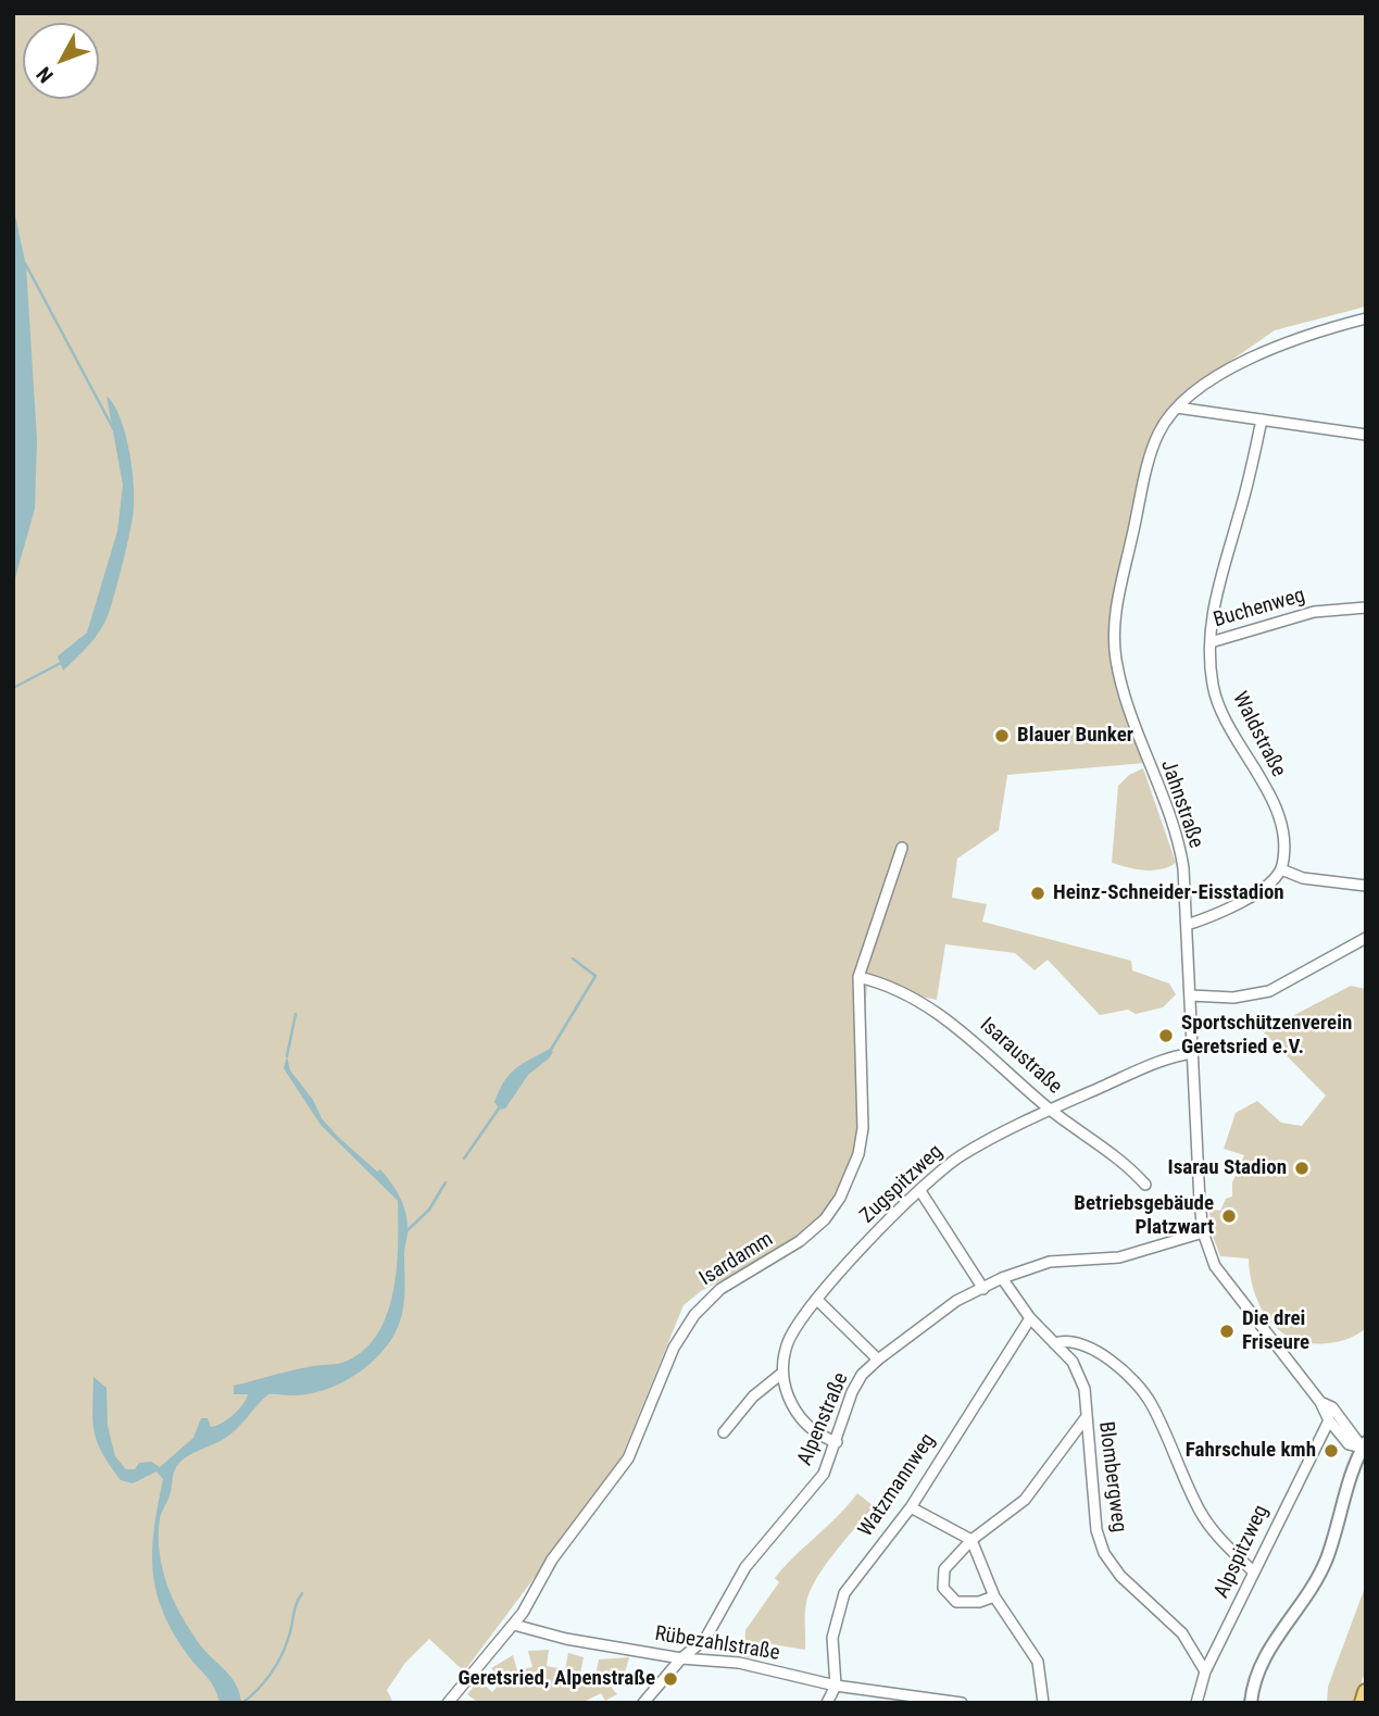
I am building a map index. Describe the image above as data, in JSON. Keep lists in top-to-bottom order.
{
  "streets": {
    "street": [
      "Buchenweg",
      "Waldstraße",
      "Jahnstraße",
      "Isaraustraße",
      "Zugspitzweg",
      "Isardamm",
      "Alpenstraße",
      "Blombergweg",
      "Watzmannweg",
      "Alpspitzweg",
      "Rübezahlstraße"
    ]
  },
  "crossings": [
    ["Buchenweg", "Waldstraße"],
    ["Jahnstraße", "Zugspitzweg"],
    ["Jahnstraße", "Alpenstraße"],
    ["Jahnstraße", "Alpspitzweg"],
    ["Isaraustraße", "Zugspitzweg"],
    ["Isaraustraße", "Isardamm"],
    ["Isardamm", "Rübezahlstraße"],
    ["Alpenstraße", "Blombergweg"],
    ["Alpenstraße", "Rübezahlstraße"],
    ["Blombergweg", "Watzmannweg"],
    ["Blombergweg", "Alpspitzweg"],
    ["Watzmannweg", "Rübezahlstraße"]
  ],
  "places": [
    "Blauer Bunker",
    "Heinz-Schneider-Eisstadion",
    "Sportschützenverein Geretsried e.V.",
    "Isarau Stadion",
    "Betriebsgebäude Platzwart",
    "Die drei Friseure",
    "Fahrschule kmh",
    "Geretsried, Alpenstraße"
  ],
  "north": "bottom left"
}
